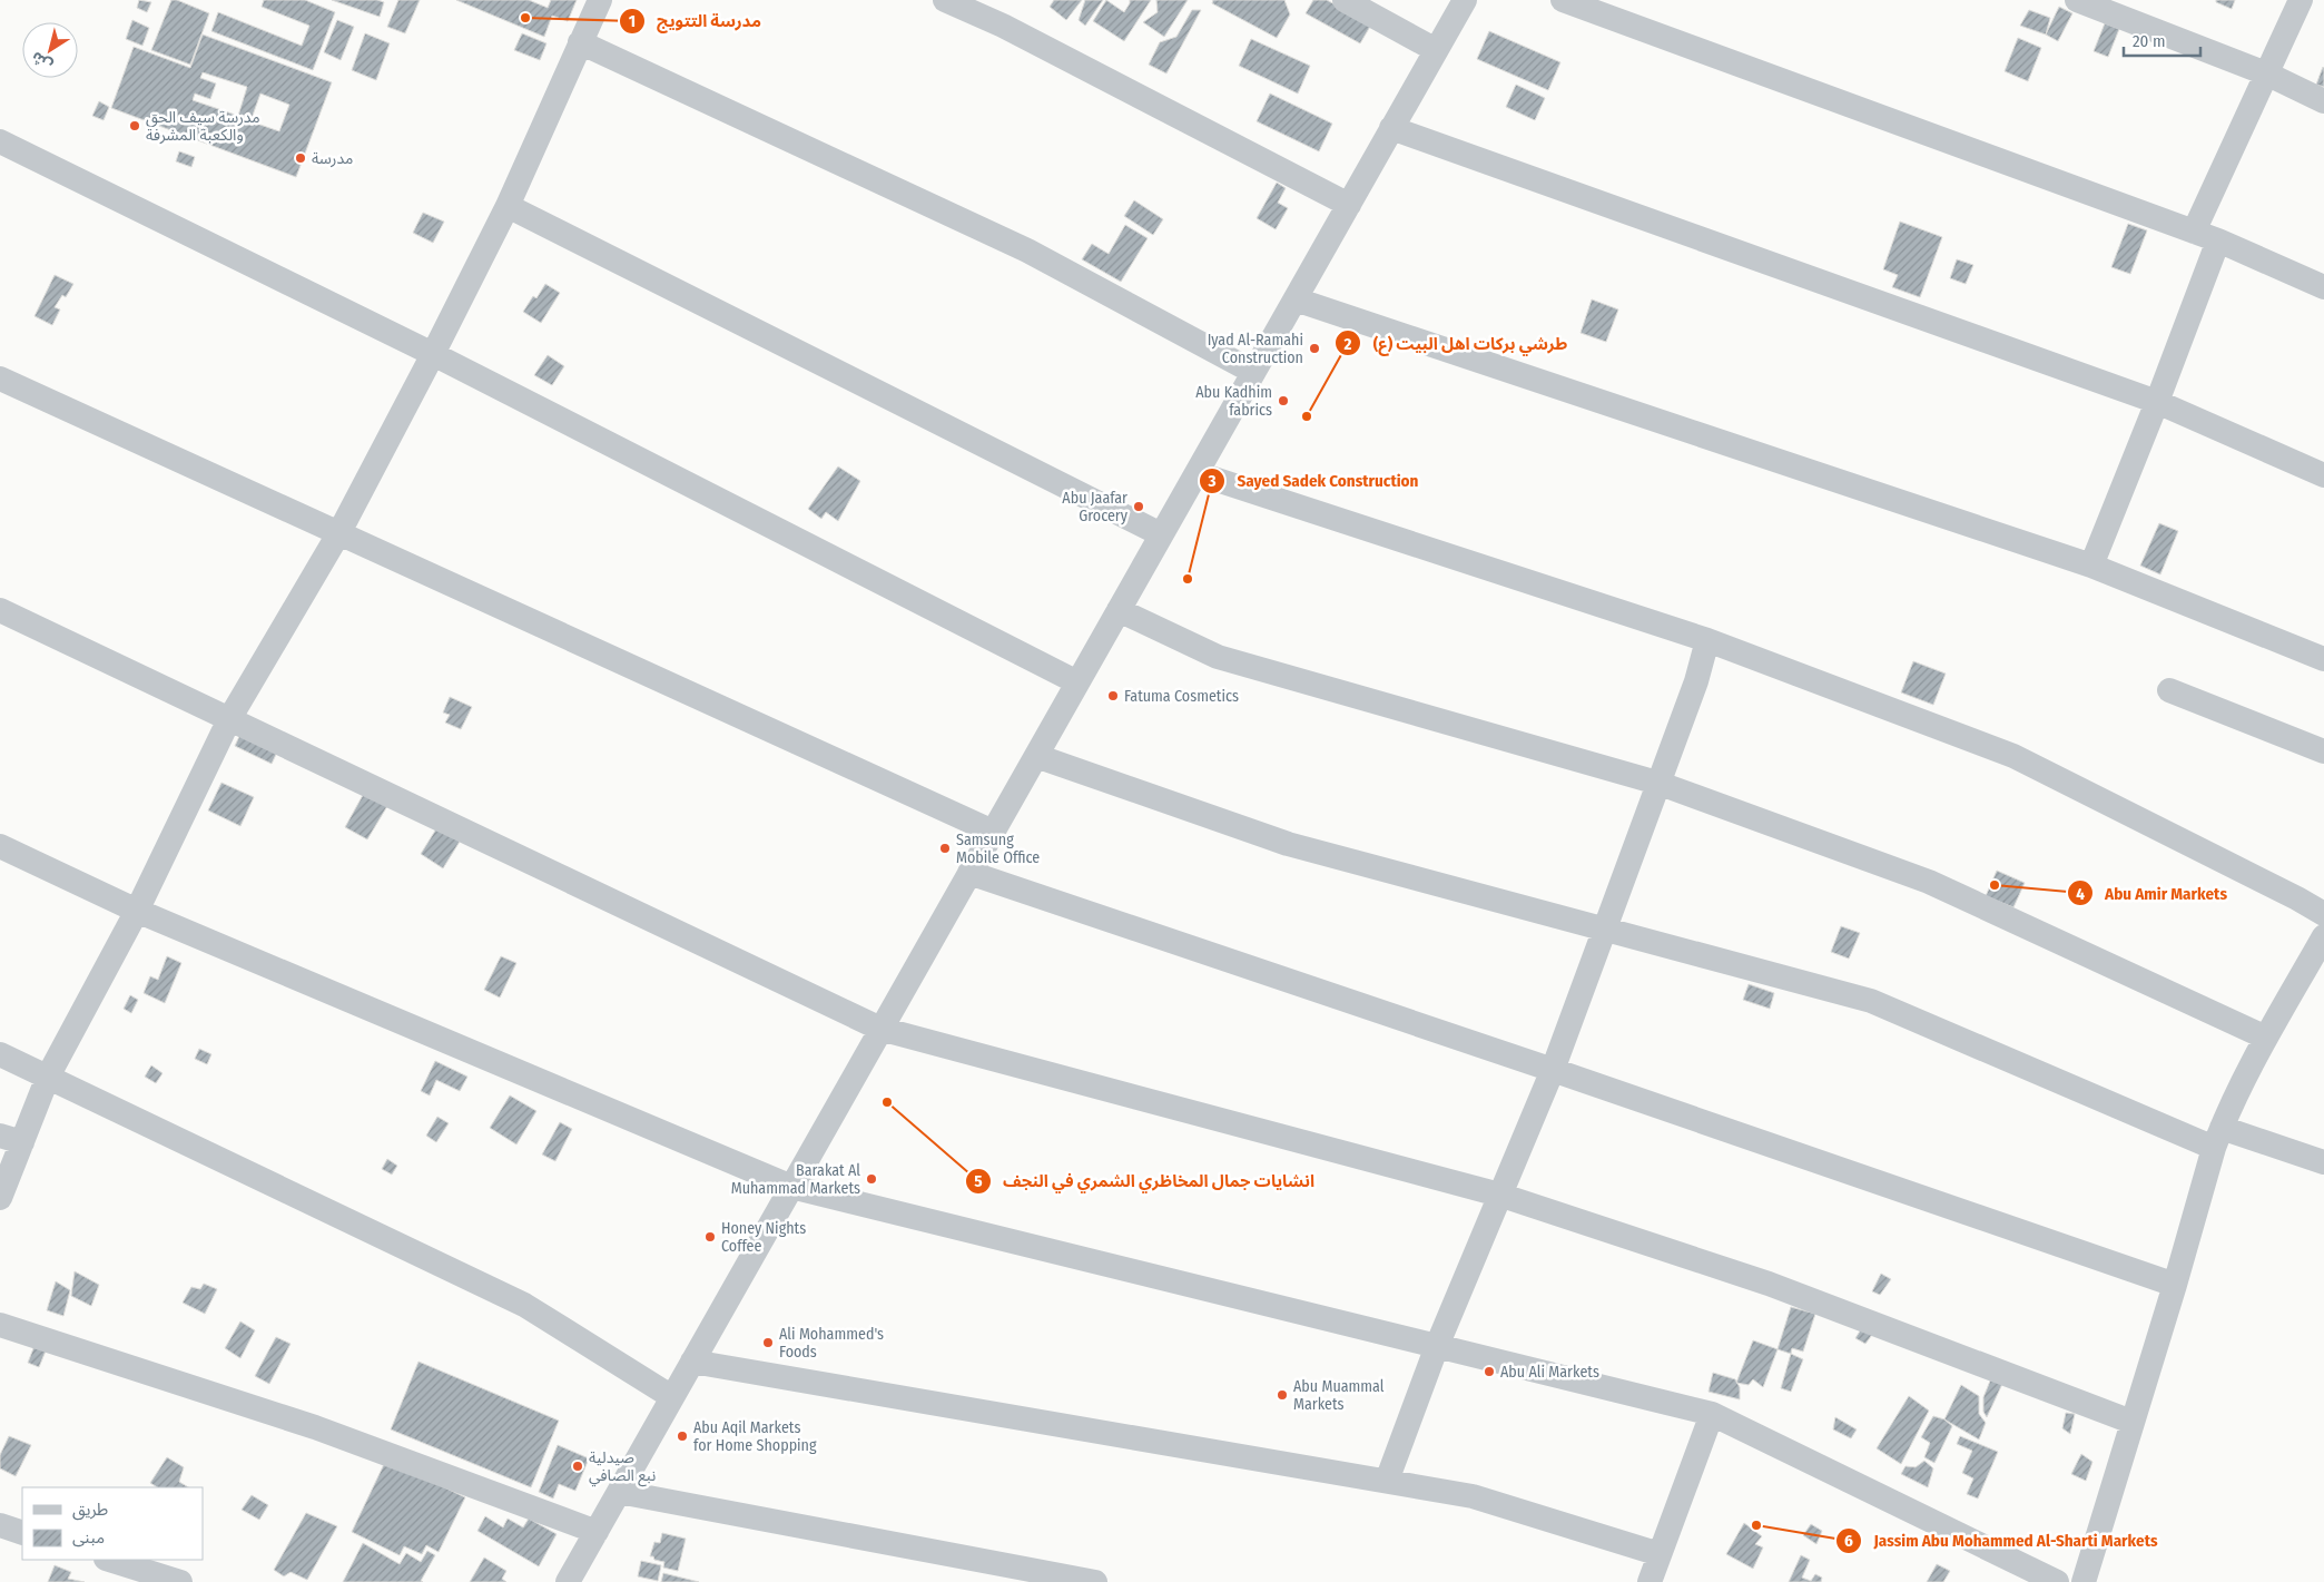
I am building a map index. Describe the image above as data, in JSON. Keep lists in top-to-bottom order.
{
  "places": [
    "مدرسة التتويج",
    "مدرسة سيف الحق والكعبة المشرفة",
    "مدرسة",
    "Iyad Al-Ramahi Construction",
    "Abu Kadhim fabrics",
    "طرشي بركات اهل البيت (ع)",
    "Abu Jaafar Grocery",
    "Sayed Sadek Construction",
    "Fatuma Cosmetics",
    "Samsung Mobile Office",
    "Abu Amir Markets",
    "انشايات جمال المخاظري الشمري في النجف",
    "Barakat Al Muhammad Markets",
    "Honey Nights Coffee",
    "Ali Mohammed's Foods",
    "Abu Ali Markets",
    "Abu Muammal Markets",
    "Abu Aqil Markets for Home Shopping",
    "صيدلية نبع الصافي",
    "Jassim Abu Mohammed Al-Sharti Markets"
  ],
  "legend": ["طريق", "مبنى"],
  "scale_bar": "20 m",
  "north": "bottom left"
}
